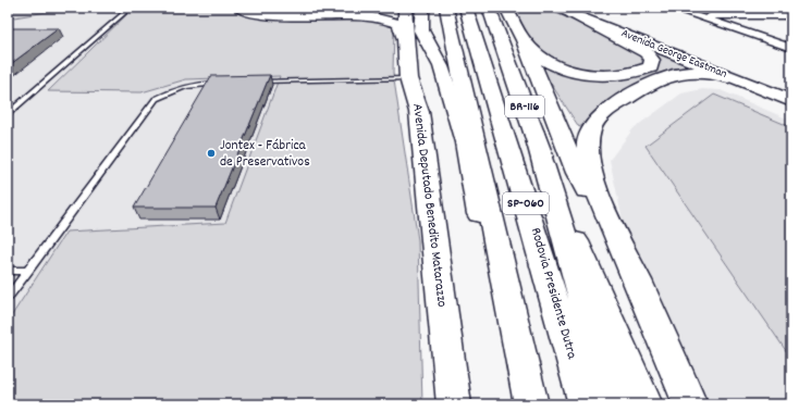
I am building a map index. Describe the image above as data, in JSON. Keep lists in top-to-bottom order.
{
  "streets": {
    "main road": [
      "Avenida George Eastman",
      "BR-116",
      "SP-060",
      "Avenida Deputado Benedito Matarazzo",
      "Rodovia Presidente Dutra"
    ]
  },
  "places": ["Jontex - Fábrica de Preservativos"]
}
